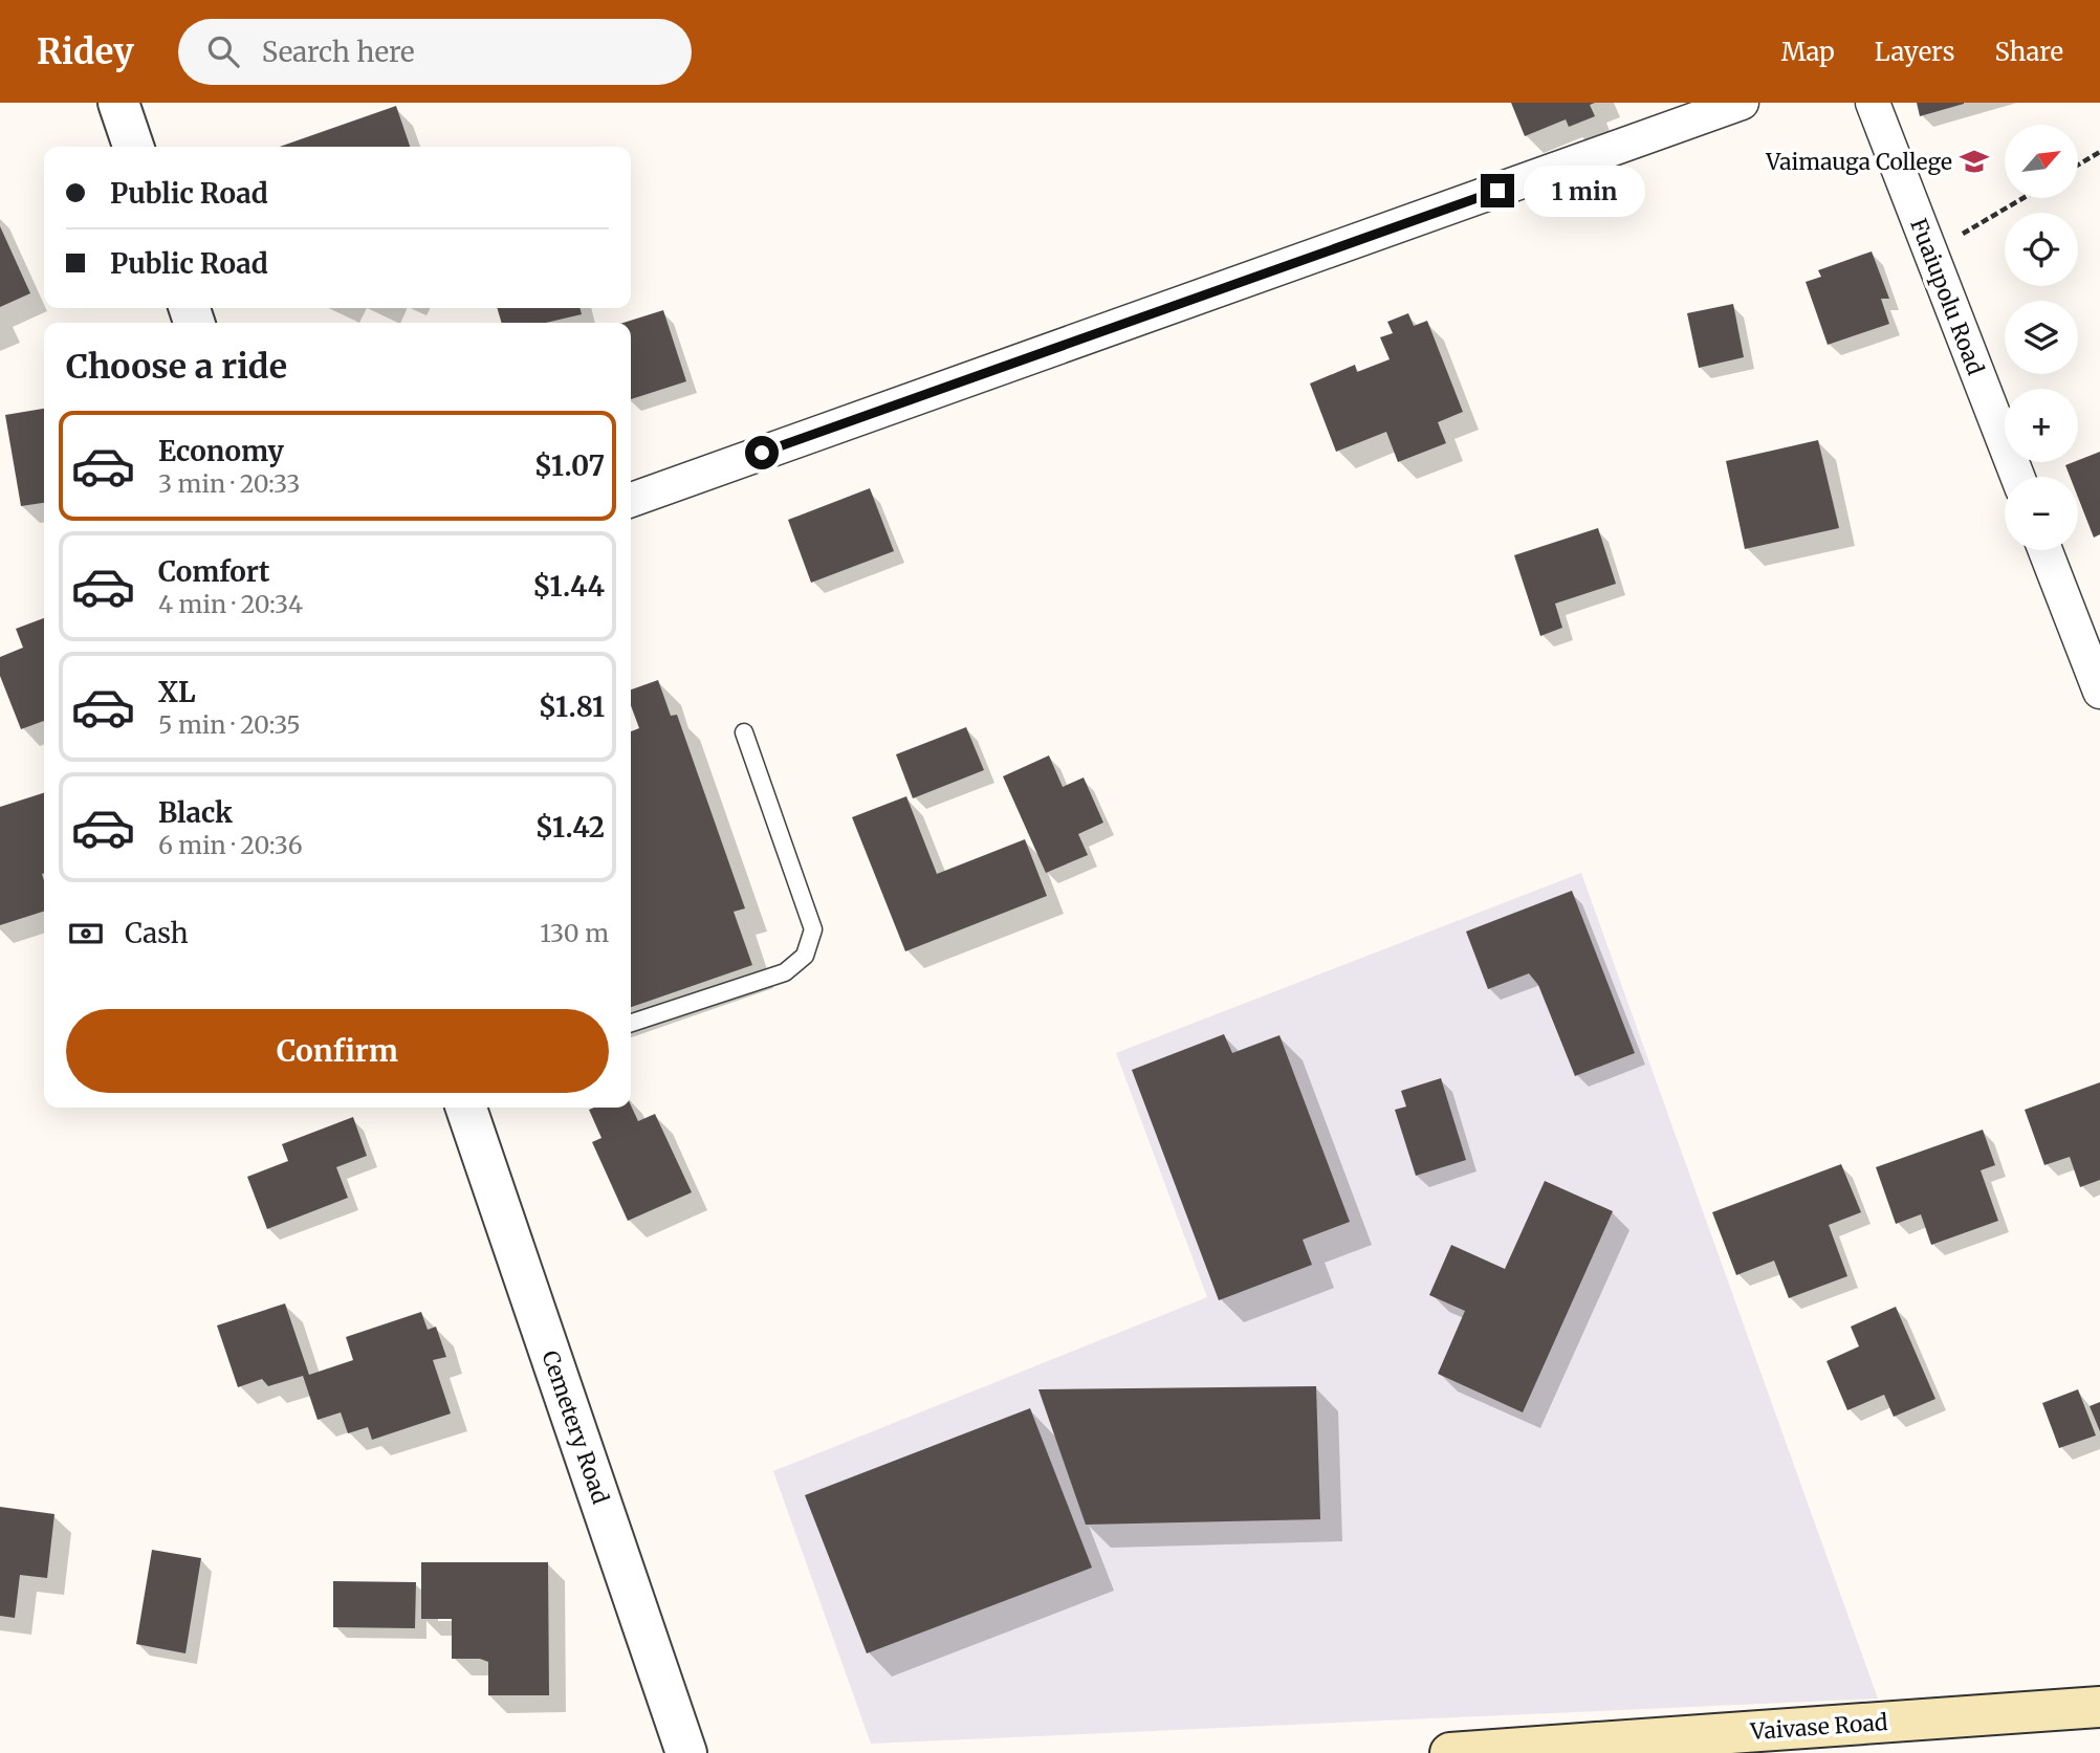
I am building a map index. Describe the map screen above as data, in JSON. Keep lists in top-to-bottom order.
{
  "streets": {
    "main road": ["Vaivase Road"],
    "street": ["Fuaiupolu Road", "Cemetery Road"]
  },
  "places": {
    "school or university": ["Vaimauga College"]
  },
  "north": "top right",
  "page": {
    "header": "Ridey",
    "search": "Search here",
    "nav": ["Map", "Layers", "Share"],
    "map_buttons": ["+", "−"],
    "banner": ["Public Road", "Public Road"],
    "bubble": "1 min",
    "heading": "Choose a ride",
    "list": [
      {
        "name": "Economy",
        "note": "3 min · 20:33",
        "value": "$1.07"
      },
      {
        "name": "Comfort",
        "note": "4 min · 20:34",
        "value": "$1.44"
      },
      {
        "name": "XL",
        "note": "5 min · 20:35",
        "value": "$1.81"
      },
      {
        "name": "Black",
        "note": "6 min · 20:36",
        "value": "$1.42"
      }
    ],
    "pay": ["Cash", "130 m"],
    "buttons": "Confirm"
  }
}
